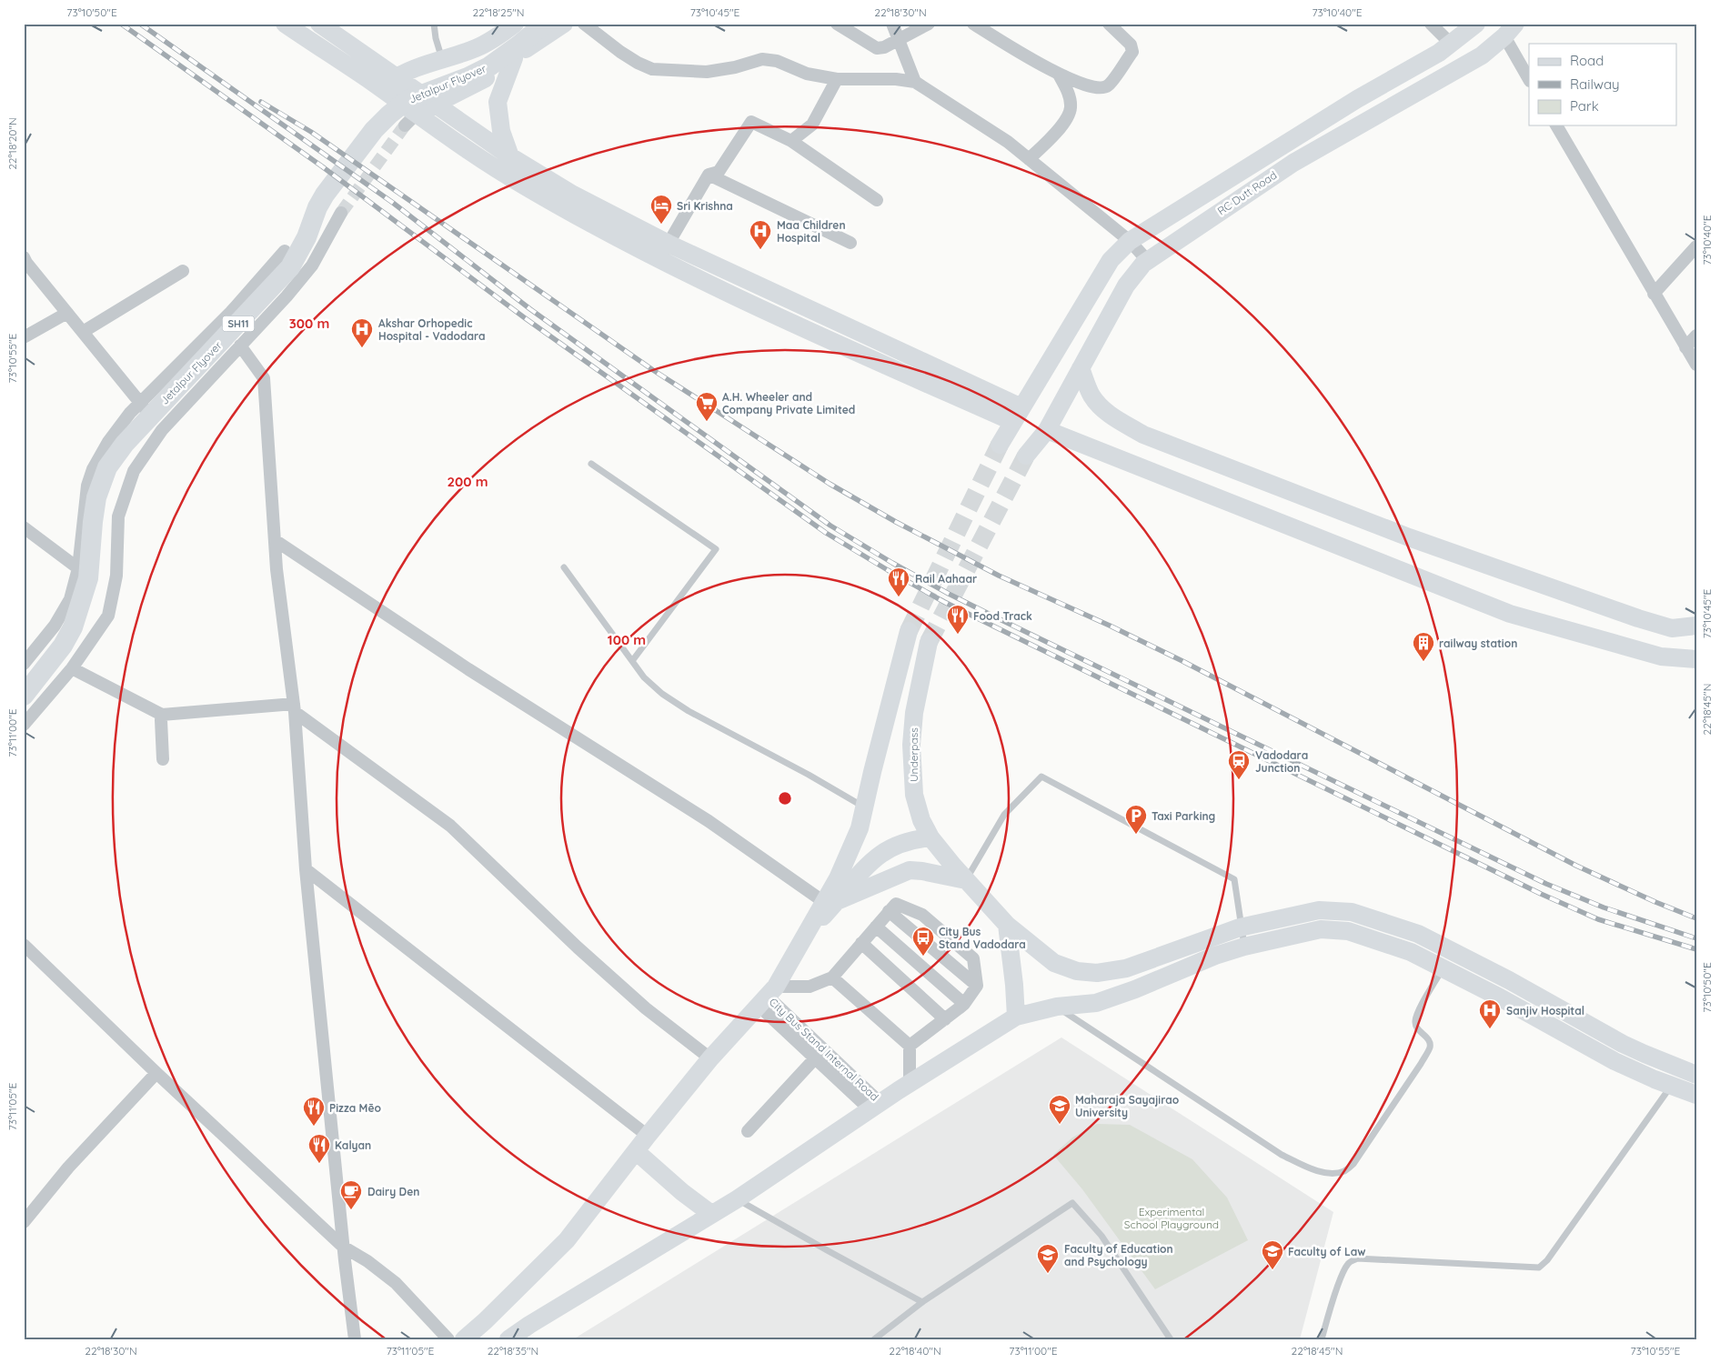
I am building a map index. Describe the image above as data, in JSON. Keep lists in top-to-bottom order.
{
  "streets": {
    "main road": [
      "Jetalpur Flyover",
      "RC Dutt Road",
      "SH11",
      "Underpass"
    ],
    "street": ["City Bus Stand Internal Road"]
  },
  "parks": ["Experimental School Playground"],
  "places": {
    "hotel": ["Sri Krishna"],
    "hospital": ["Maa Children Hospital", "Akshar Orhopedic Hospital - Vadodara", "Sanjiv Hospital"],
    "supermarket": ["A.H. Wheeler and Company Private Limited"],
    "restaurant": [
      "Rail Aahaar",
      "Food Track",
      "Pizza Mēo",
      "Kalyan"
    ],
    "building": ["railway station"],
    "station": ["Vadodara Junction"],
    "parking": ["Taxi Parking"],
    "bus stop": ["City Bus Stand Vadodara"],
    "school or university": ["Maharaja Sayajirao University", "Faculty of Law", "Faculty of Education and Psychology"],
    "cafe": ["Dairy Den"]
  },
  "legend": ["Road", "Railway", "Park"],
  "coordinates": [
    "73°10'50\"E",
    "22°18'25\"N",
    "73°10'45\"E",
    "22°18'30\"N",
    "73°10'40\"E",
    "22°18'20\"N",
    "73°10'55\"E",
    "22°18'45\"N",
    "73°11'00\"E",
    "73°11'05\"E",
    "22°18'35\"N",
    "22°18'40\"N"
  ],
  "rings": ["300 m", "200 m", "100 m"]
}
